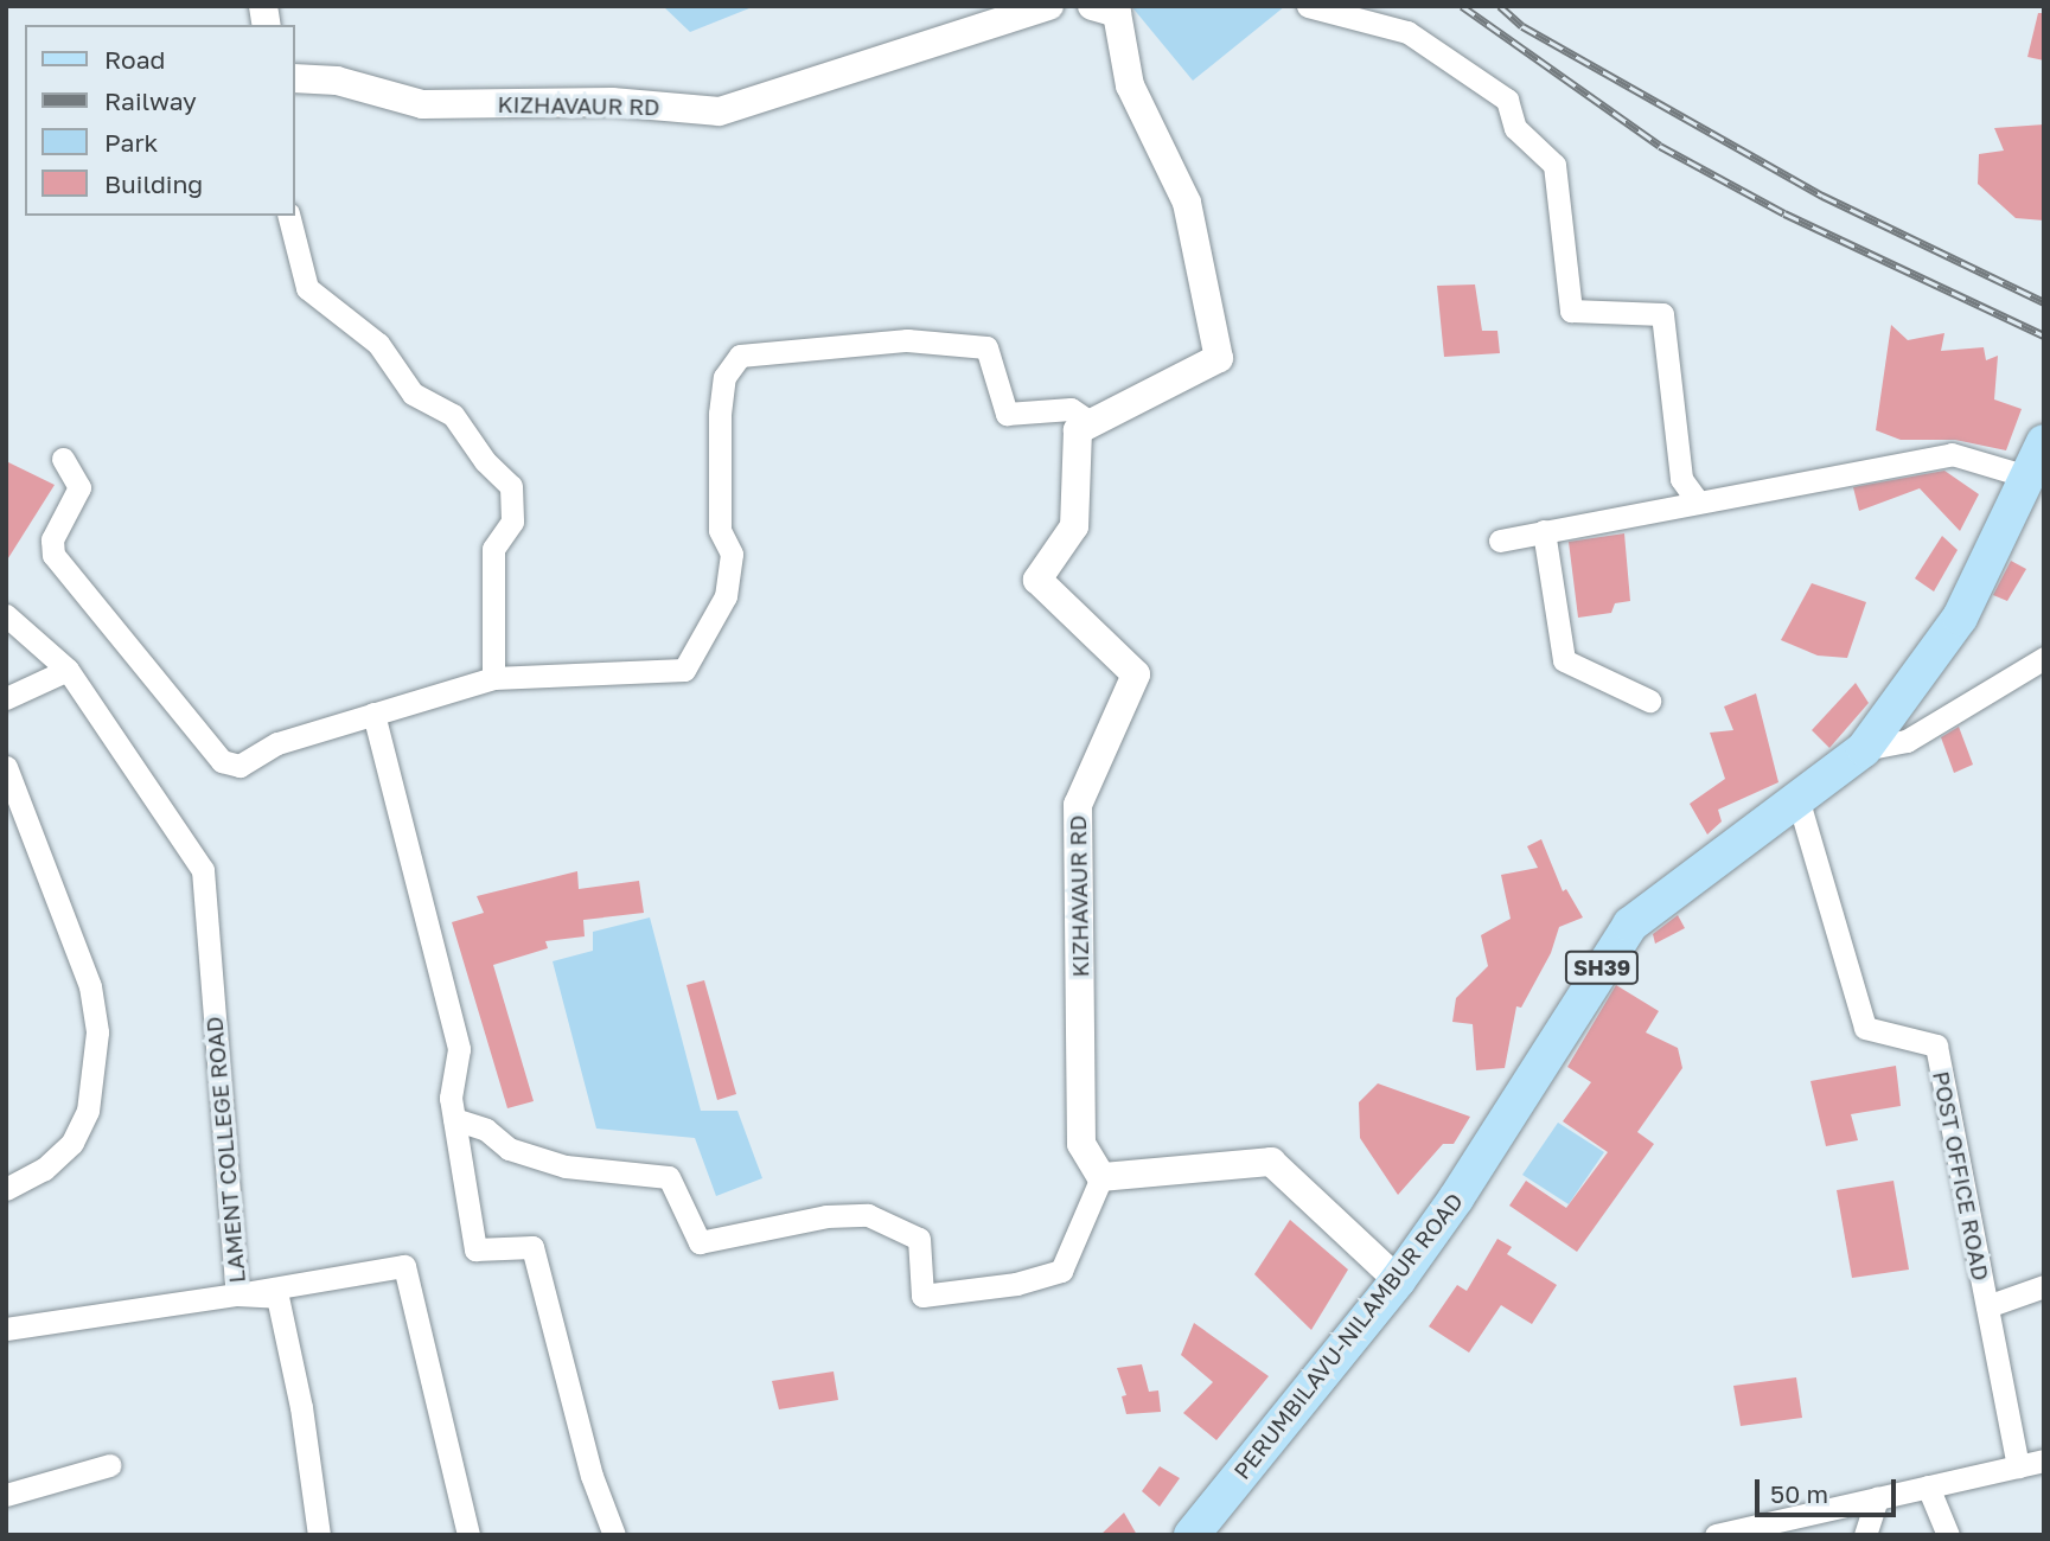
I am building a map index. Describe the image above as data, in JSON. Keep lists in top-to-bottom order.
{
  "streets": {
    "main road": ["SH39", "PERUMBILAVU-NILAMBUR ROAD"],
    "street": ["KIZHAVAUR RD", "LAMENT COLLEGE ROAD", "POST OFFICE ROAD"]
  },
  "crossings": [
    ["POST OFFICE ROAD", "PERUMBILAVU-NILAMBUR ROAD"]
  ],
  "legend": [
    "Road",
    "Railway",
    "Park",
    "Building"
  ],
  "scale_bar": "50 m"
}
